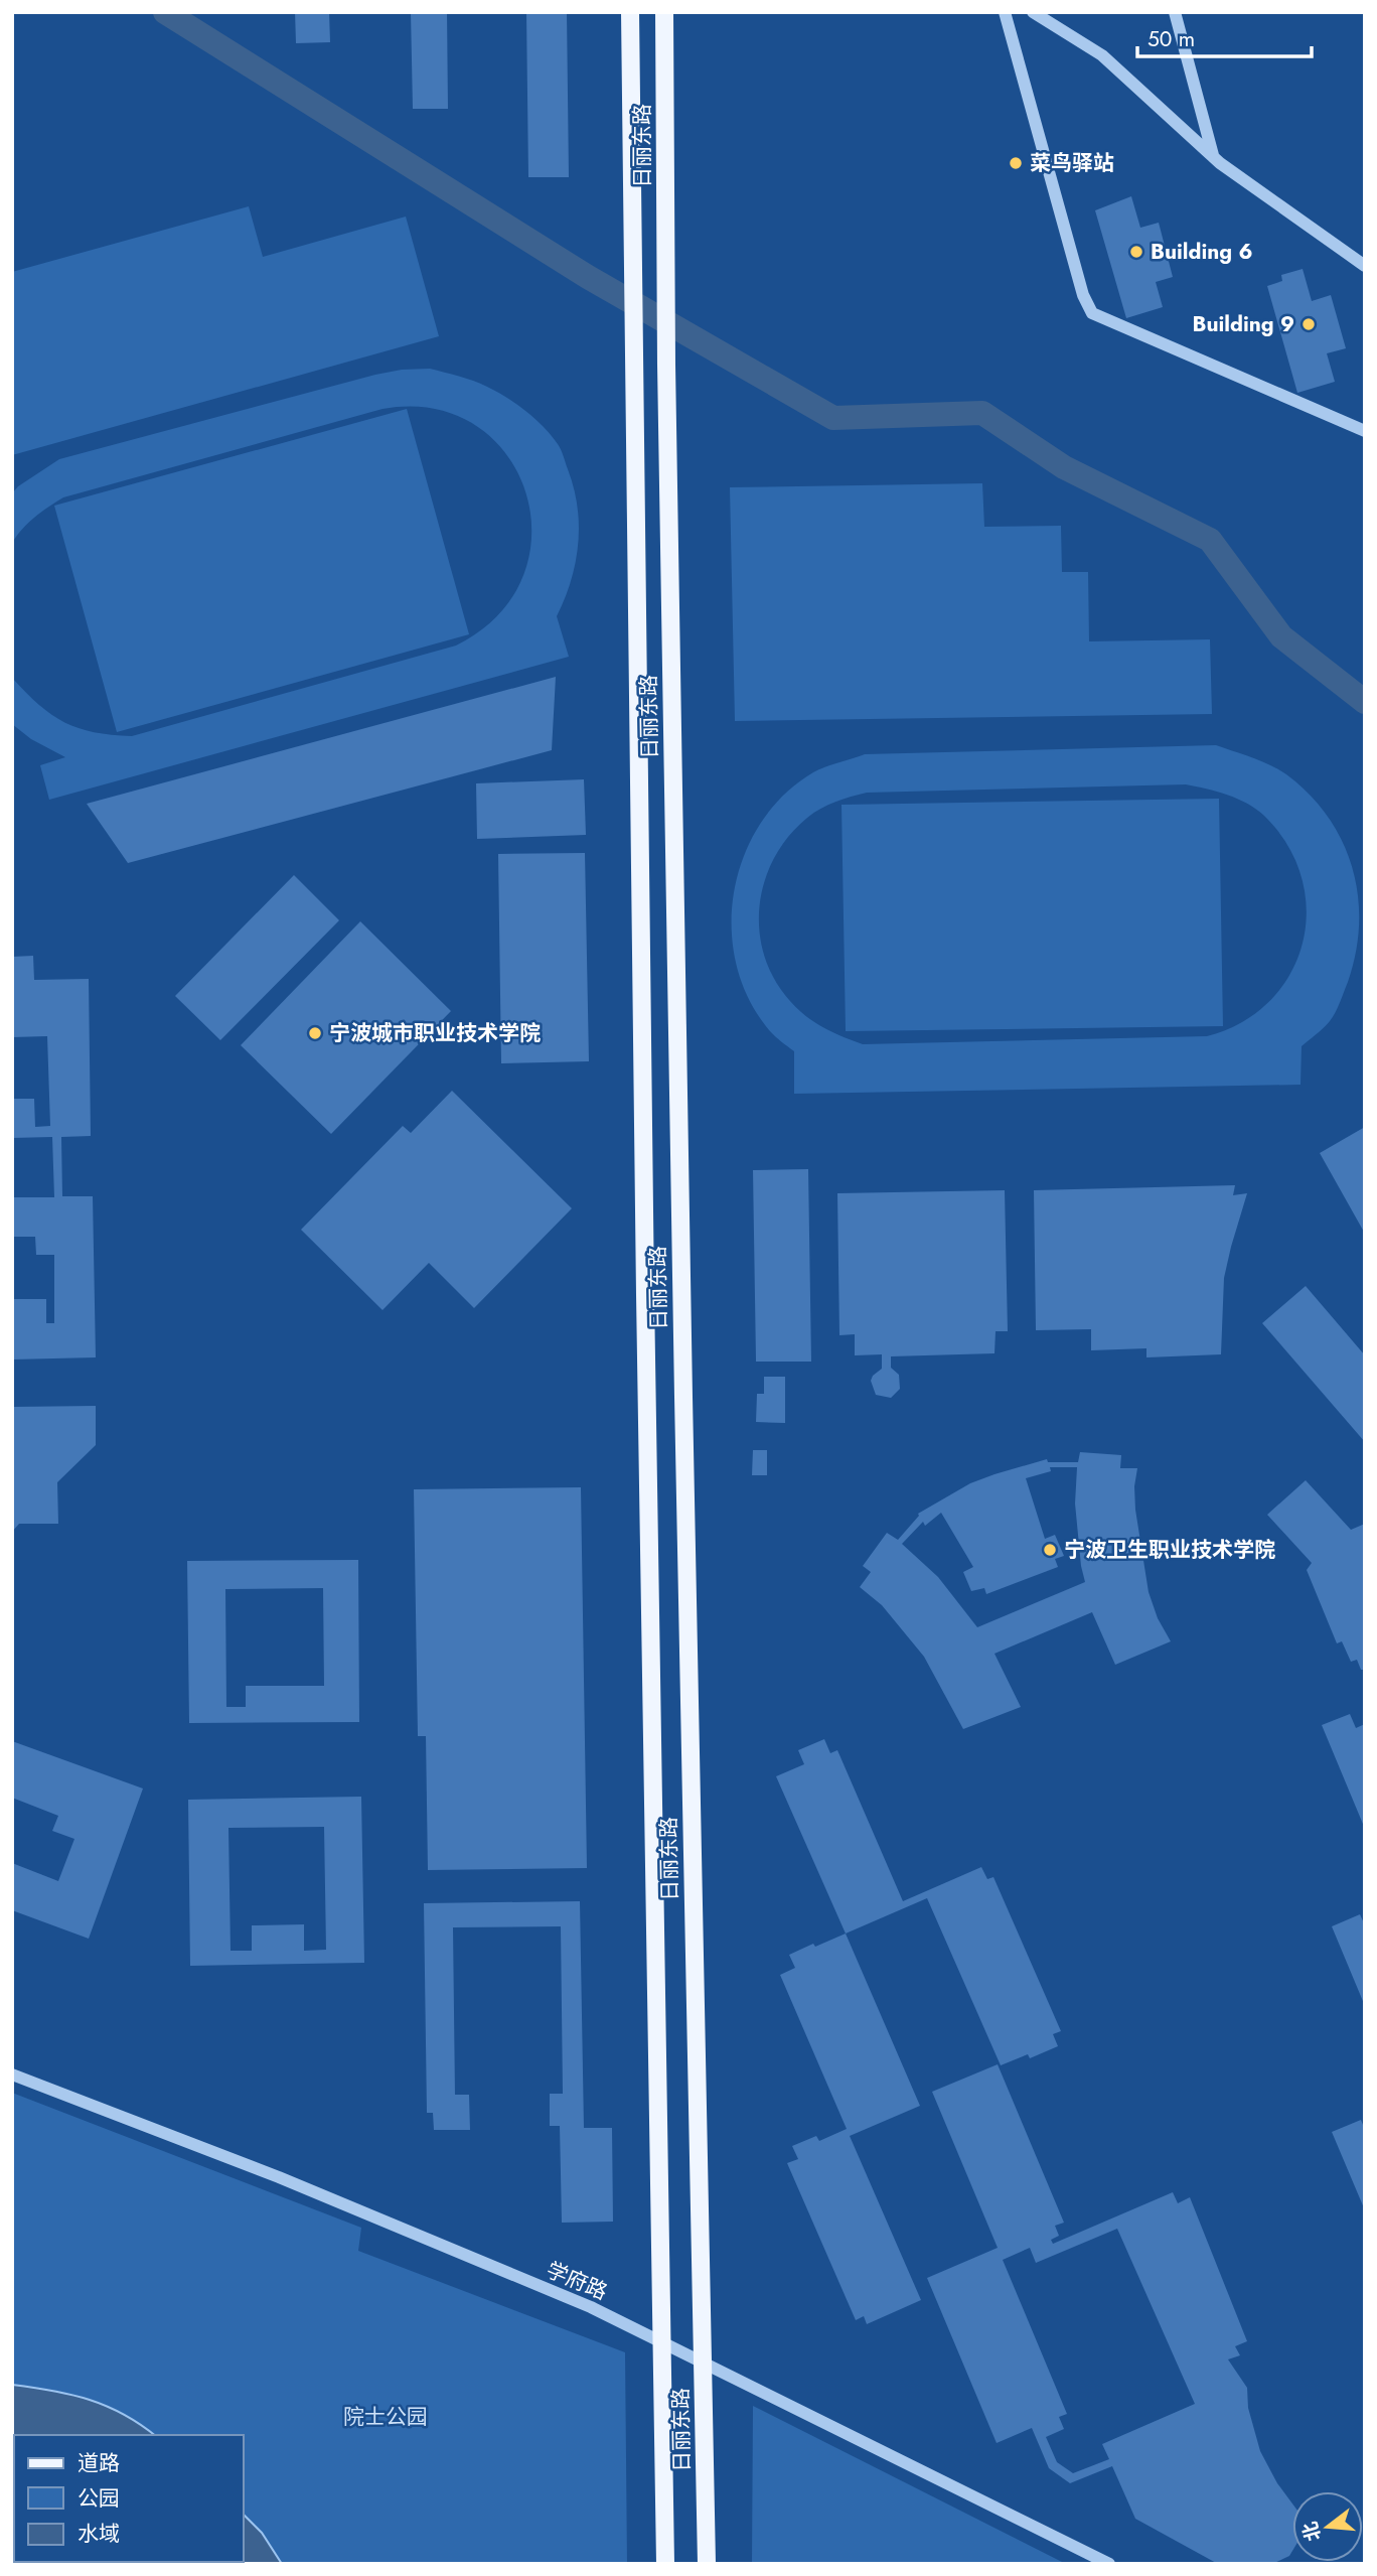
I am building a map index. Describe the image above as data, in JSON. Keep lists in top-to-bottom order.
{
  "streets": {
    "main road": ["日丽东路"],
    "street": ["学府路"]
  },
  "crossings": [
    ["日丽东路", "学府路"]
  ],
  "parks": ["院士公园"],
  "places": [
    "菜鸟驿站",
    "Building 6",
    "Building 9",
    "宁波城市职业技术学院",
    "宁波卫生职业技术学院"
  ],
  "legend": ["道路", "公园", "水域"],
  "scale_bar": "50 m",
  "north": "left"
}
